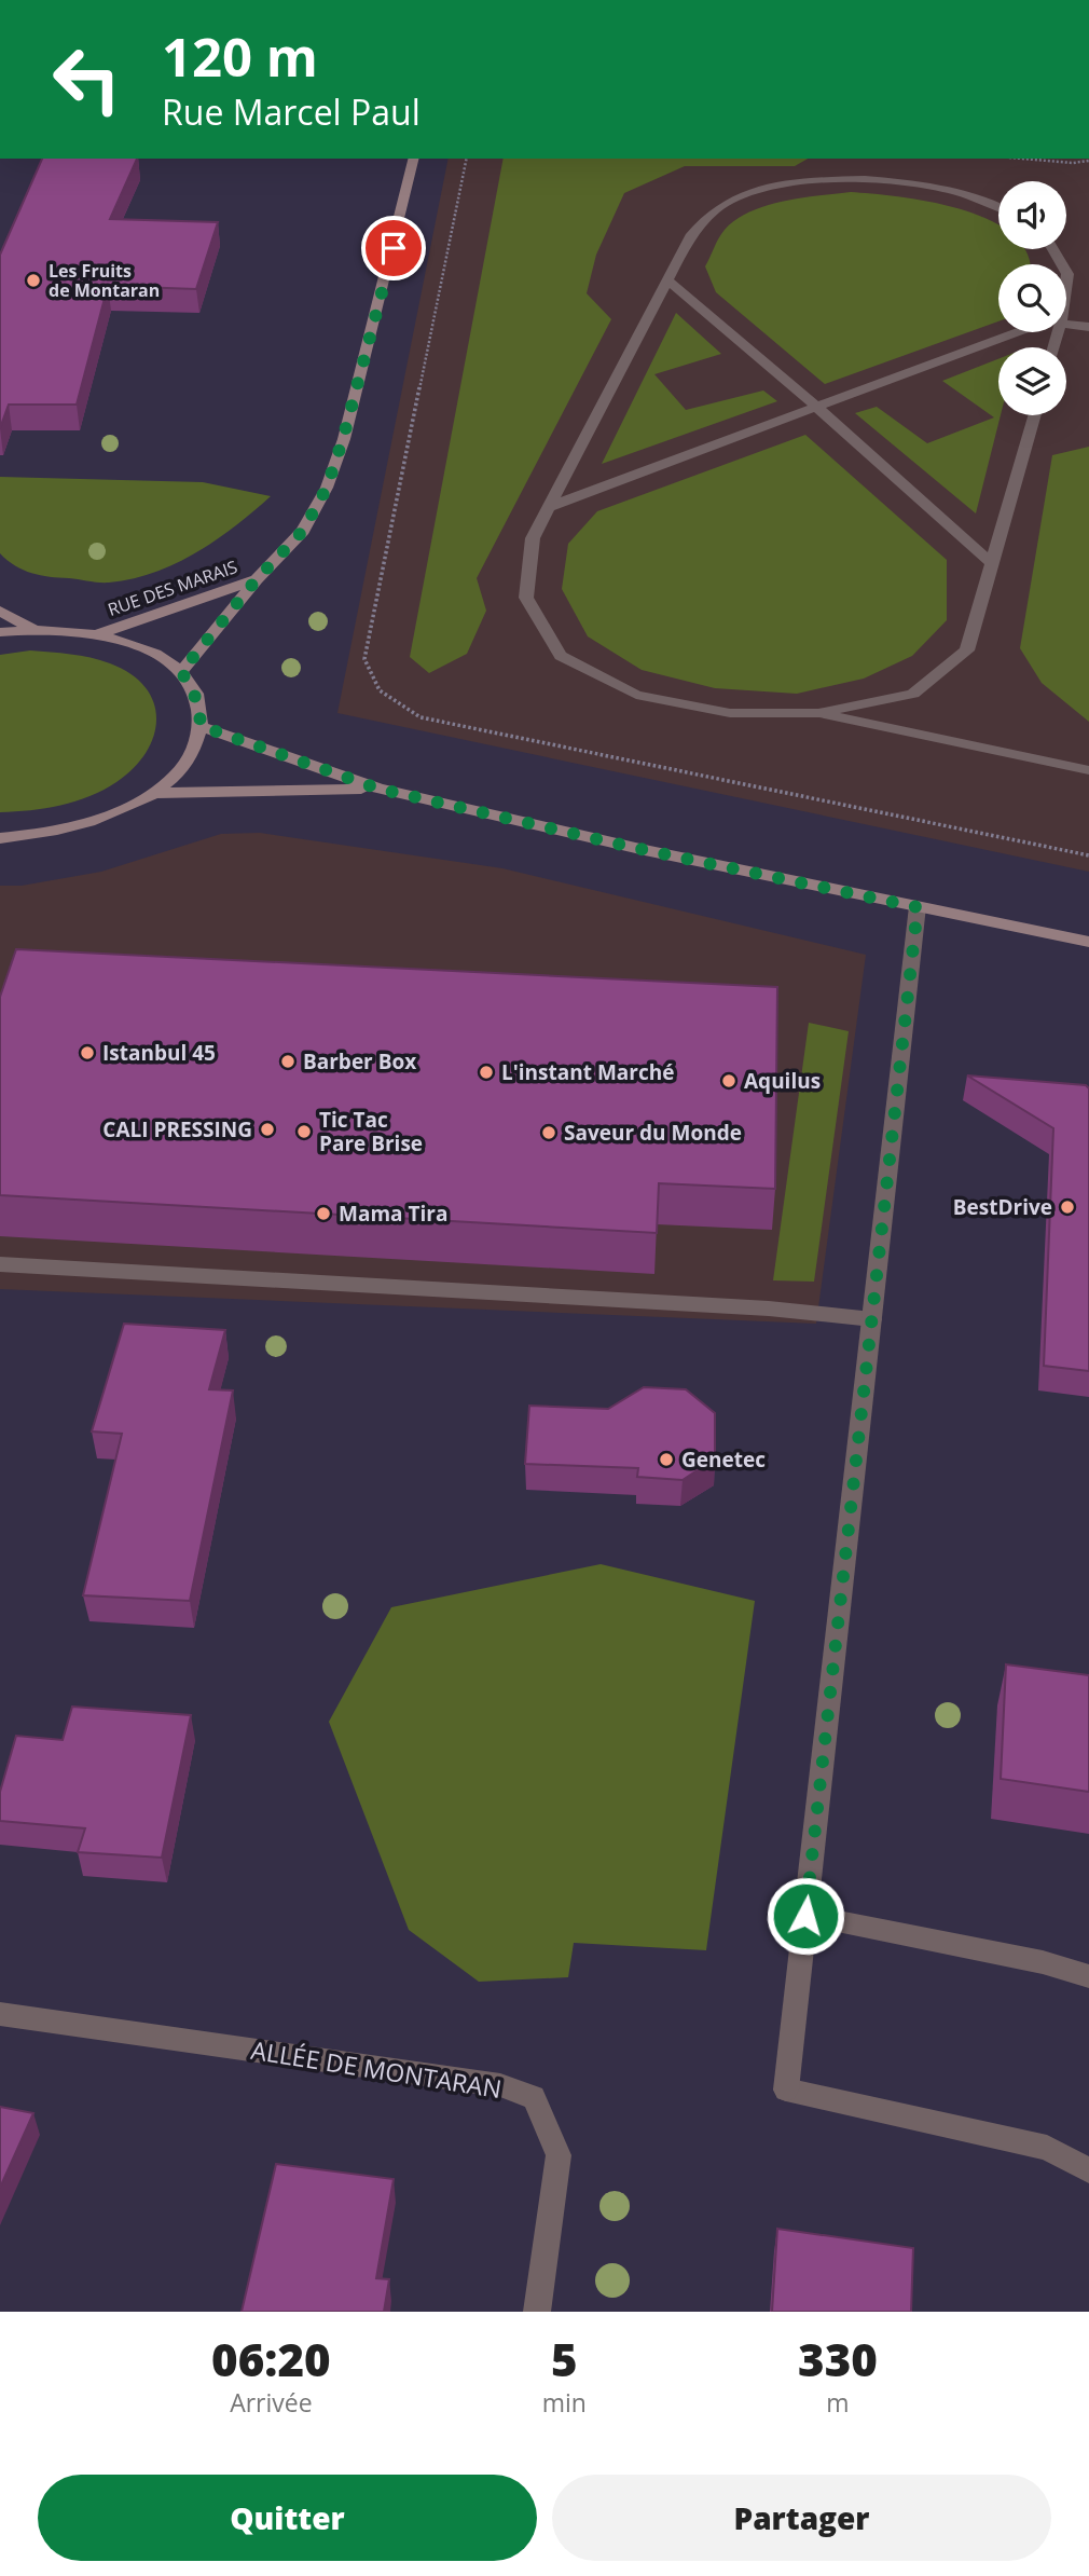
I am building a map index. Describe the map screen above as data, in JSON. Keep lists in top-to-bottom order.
{
  "streets": {
    "street": ["RUE DES MARAIS", "ALLÉE DE MONTARAN"]
  },
  "places": [
    "Les Fruits de Montaran",
    "Istanbul 45",
    "Barber Box",
    "L'instant Marché",
    "Aquilus",
    "CALI PRESSING",
    "Tic Tac Pare Brise",
    "Saveur du Monde",
    "BestDrive",
    "Mama Tira",
    "Genetec"
  ],
  "page": {
    "turn": ["120 m", "Rue Marcel Paul"],
    "eta": [
      "06:20",
      "Arrivée",
      "5",
      "min",
      "330",
      "m"
    ],
    "buttons": ["Quitter", "Partager"]
  }
}
